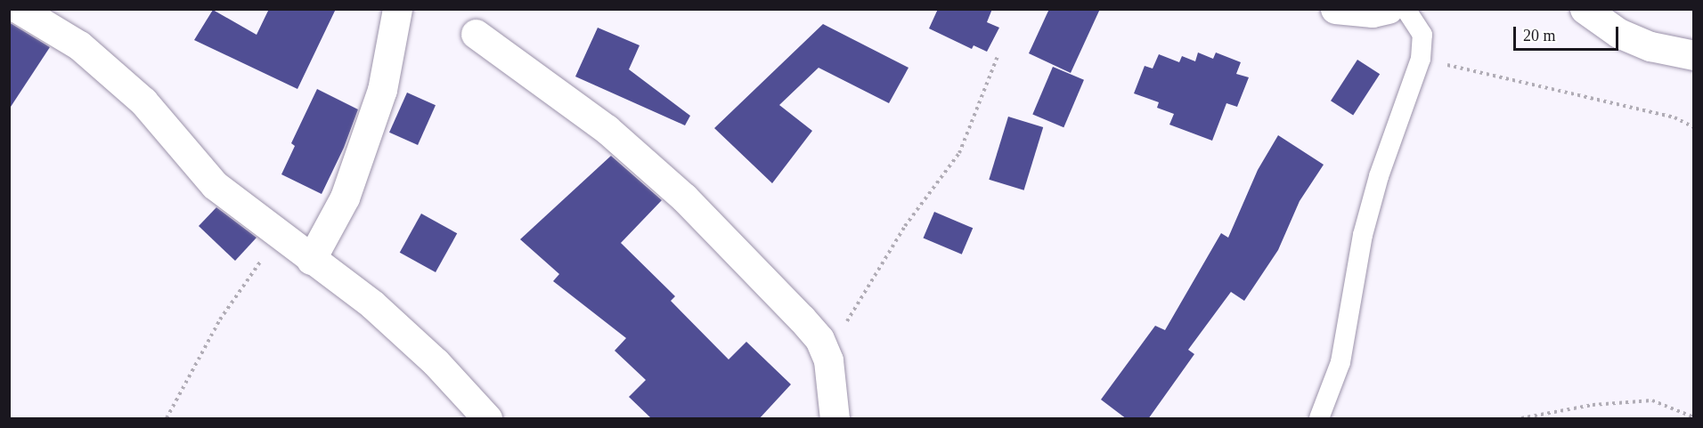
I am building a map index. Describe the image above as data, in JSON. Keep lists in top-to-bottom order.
{
  "scale_bar": "20 m"
}
